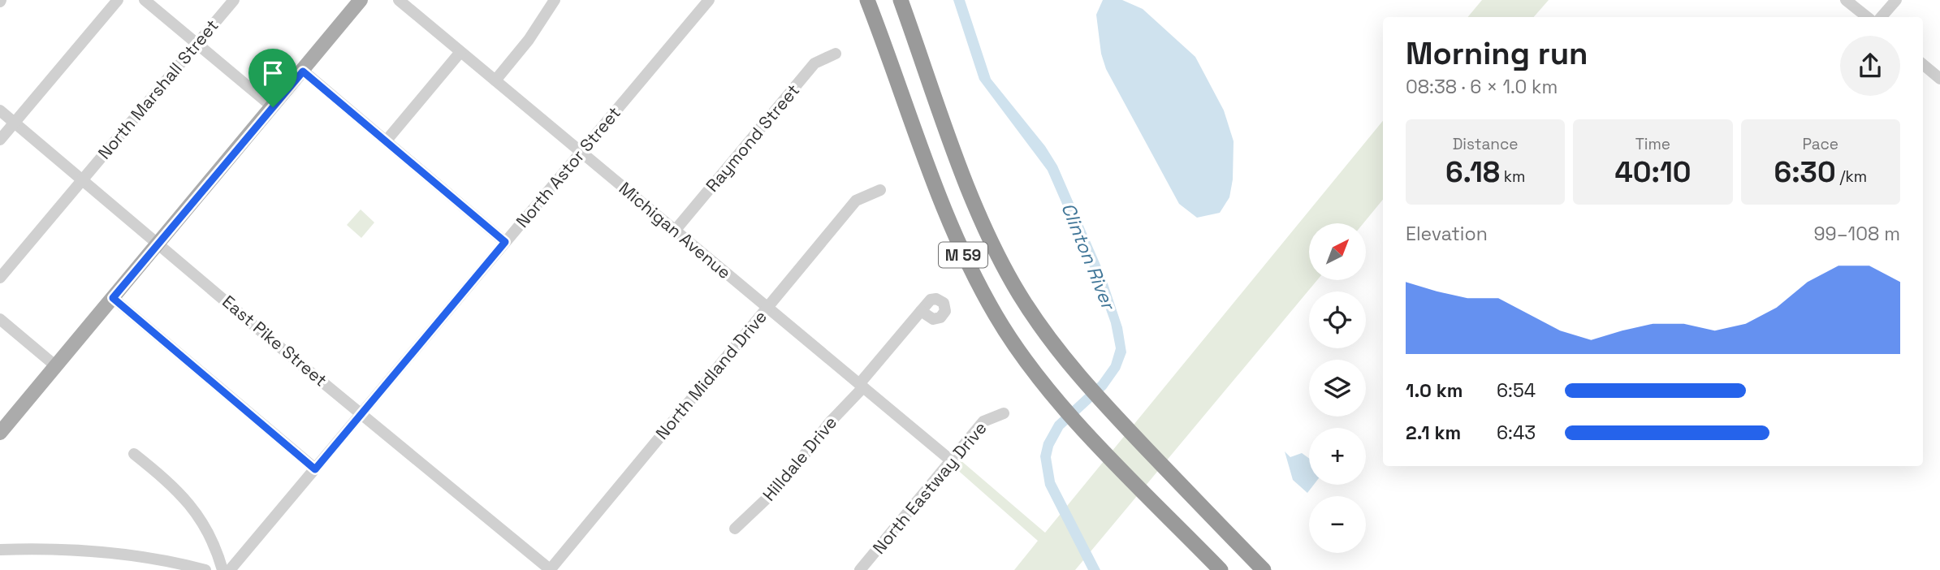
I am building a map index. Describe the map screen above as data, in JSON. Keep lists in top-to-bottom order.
{
  "streets": {
    "highway": ["M 59"],
    "street": [
      "North Marshall Street",
      "Raymond Street",
      "North Astor Street",
      "Michigan Avenue",
      "East Pike Street",
      "North Midland Drive",
      "Hilldale Drive",
      "North Eastway Drive"
    ]
  },
  "crossings": [
    ["North Marshall Street", "East Pike Street"],
    ["Raymond Street", "Michigan Avenue"],
    ["North Astor Street", "Michigan Avenue"],
    ["North Astor Street", "East Pike Street"],
    ["Michigan Avenue", "North Midland Drive"],
    ["Michigan Avenue", "Hilldale Drive"],
    ["Michigan Avenue", "North Eastway Drive"],
    ["East Pike Street", "North Midland Drive"]
  ],
  "water": ["Clinton River"],
  "north": "top right",
  "page": {
    "heading": ["Morning run", "08:38 · 6 × 1.0 km"],
    "stats": [
      ["Distance", "6.18 km"],
      ["Time", "40:10"],
      ["Pace", "6:30 /km"]
    ],
    "chart": ["Elevation", "99–108 m"],
    "map_buttons": ["+", "−"],
    "list": [
      {
        "name": "1.0 km",
        "note": "6:54"
      },
      {
        "name": "2.1 km",
        "note": "6:43"
      }
    ]
  }
}
